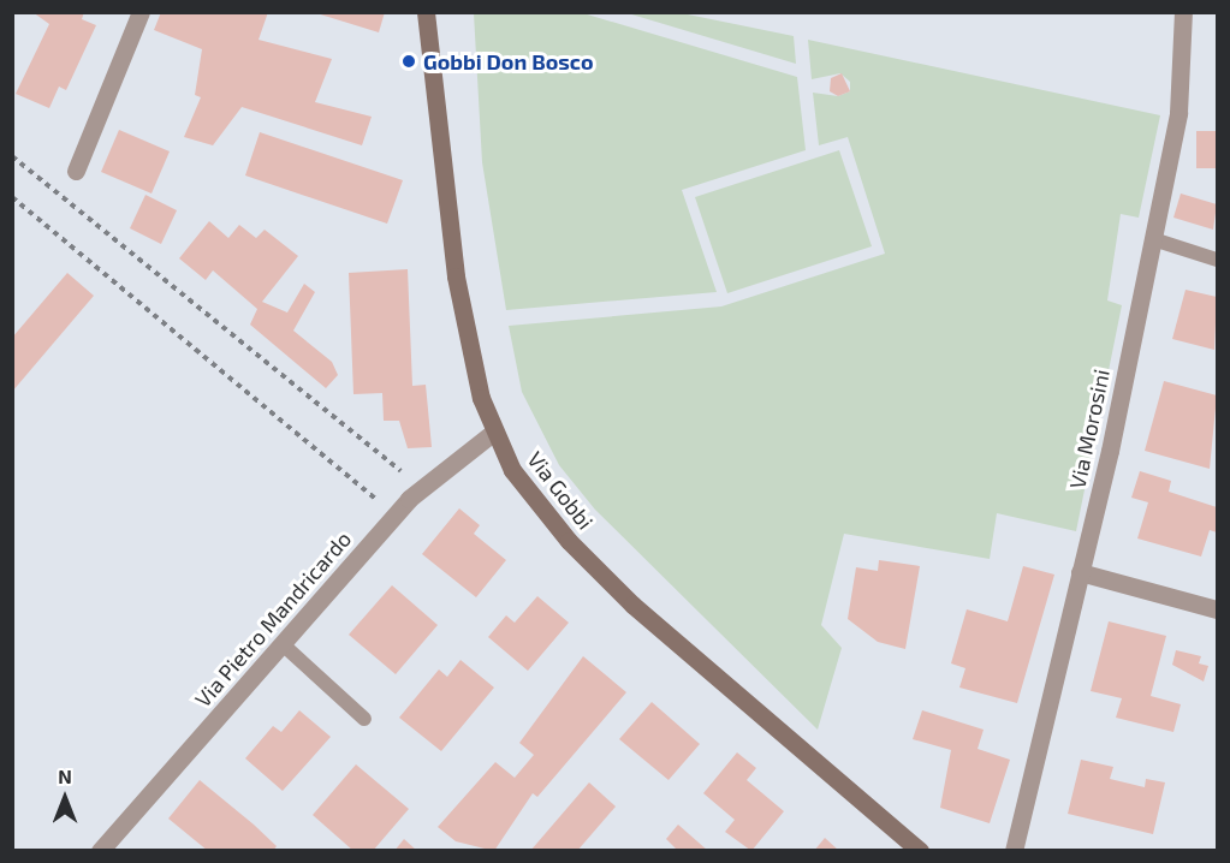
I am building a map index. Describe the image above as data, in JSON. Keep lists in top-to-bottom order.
{
  "streets": {
    "street": ["Via Morosini", "Via Gobbi", "Via Pietro Mandricardo"]
  },
  "crossings": [
    ["Via Gobbi", "Via Pietro Mandricardo"]
  ],
  "places": ["Gobbi Don Bosco"],
  "north": "top"
}
